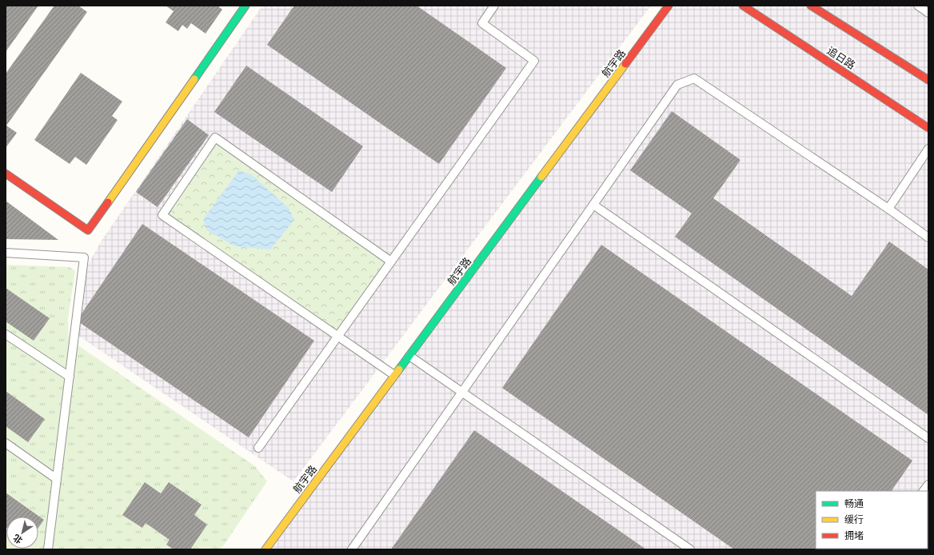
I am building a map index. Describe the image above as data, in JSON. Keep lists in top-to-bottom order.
{
  "streets": {
    "street": ["追日路", "航宇路"]
  },
  "legend": ["畅通", "缓行", "拥堵"],
  "north": "bottom left"
}
